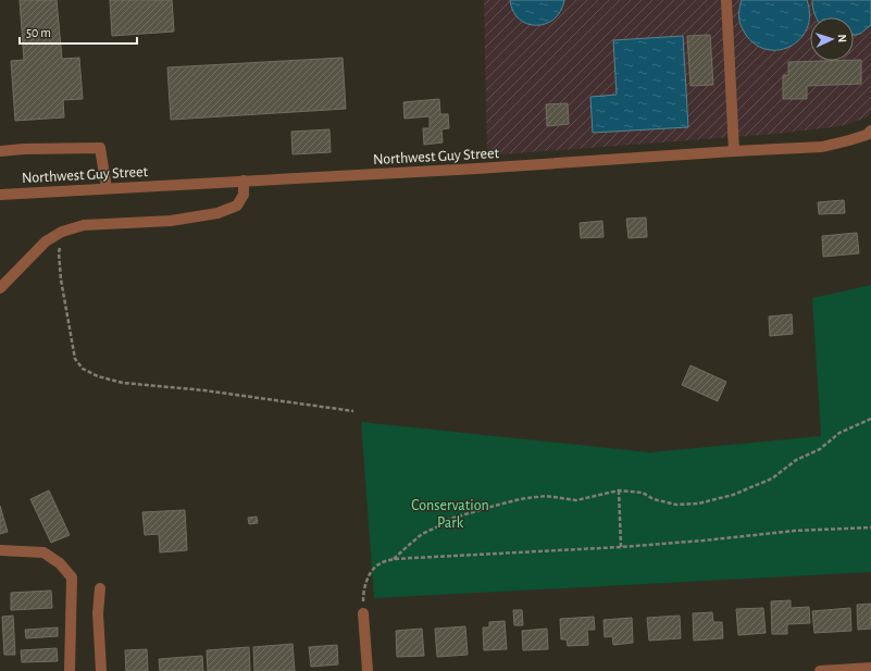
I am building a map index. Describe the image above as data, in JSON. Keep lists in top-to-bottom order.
{
  "streets": {
    "street": ["Northwest Guy Street"]
  },
  "parks": ["Conservation Park"],
  "scale_bar": "50 m",
  "north": "right"
}
